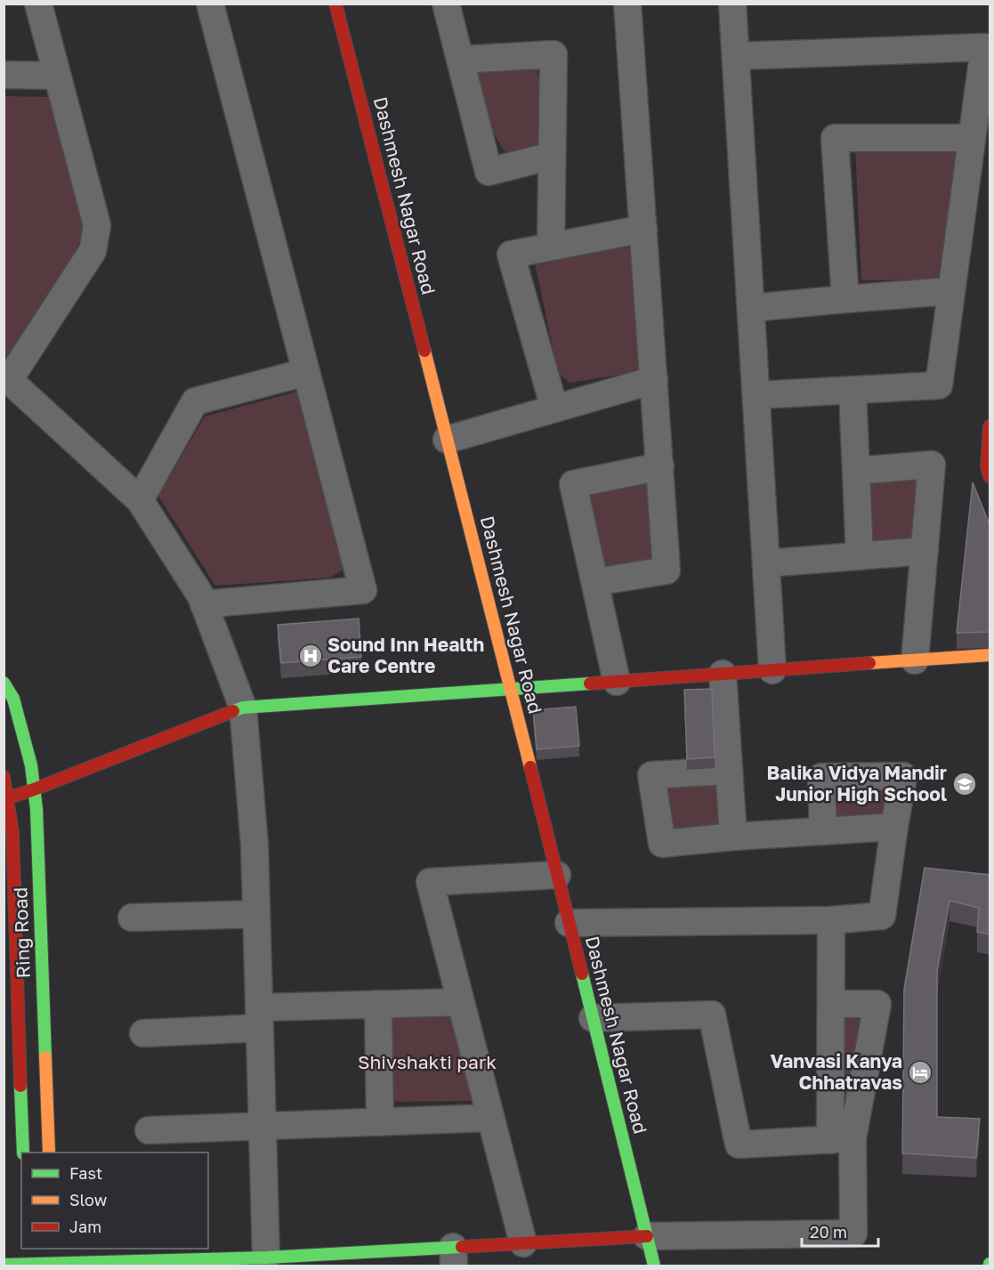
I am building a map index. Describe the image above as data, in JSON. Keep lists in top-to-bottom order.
{
  "streets": {
    "street": ["Dashmesh Nagar Road", "Ring Road"]
  },
  "parks": ["Shivshakti park"],
  "places": {
    "hospital": ["Sound Inn Health Care Centre"],
    "school or university": ["Balika Vidya Mandir Junior High School"],
    "hotel": ["Vanvasi Kanya Chhatravas"]
  },
  "legend": ["Fast", "Slow", "Jam"],
  "scale_bar": "20 m"
}
